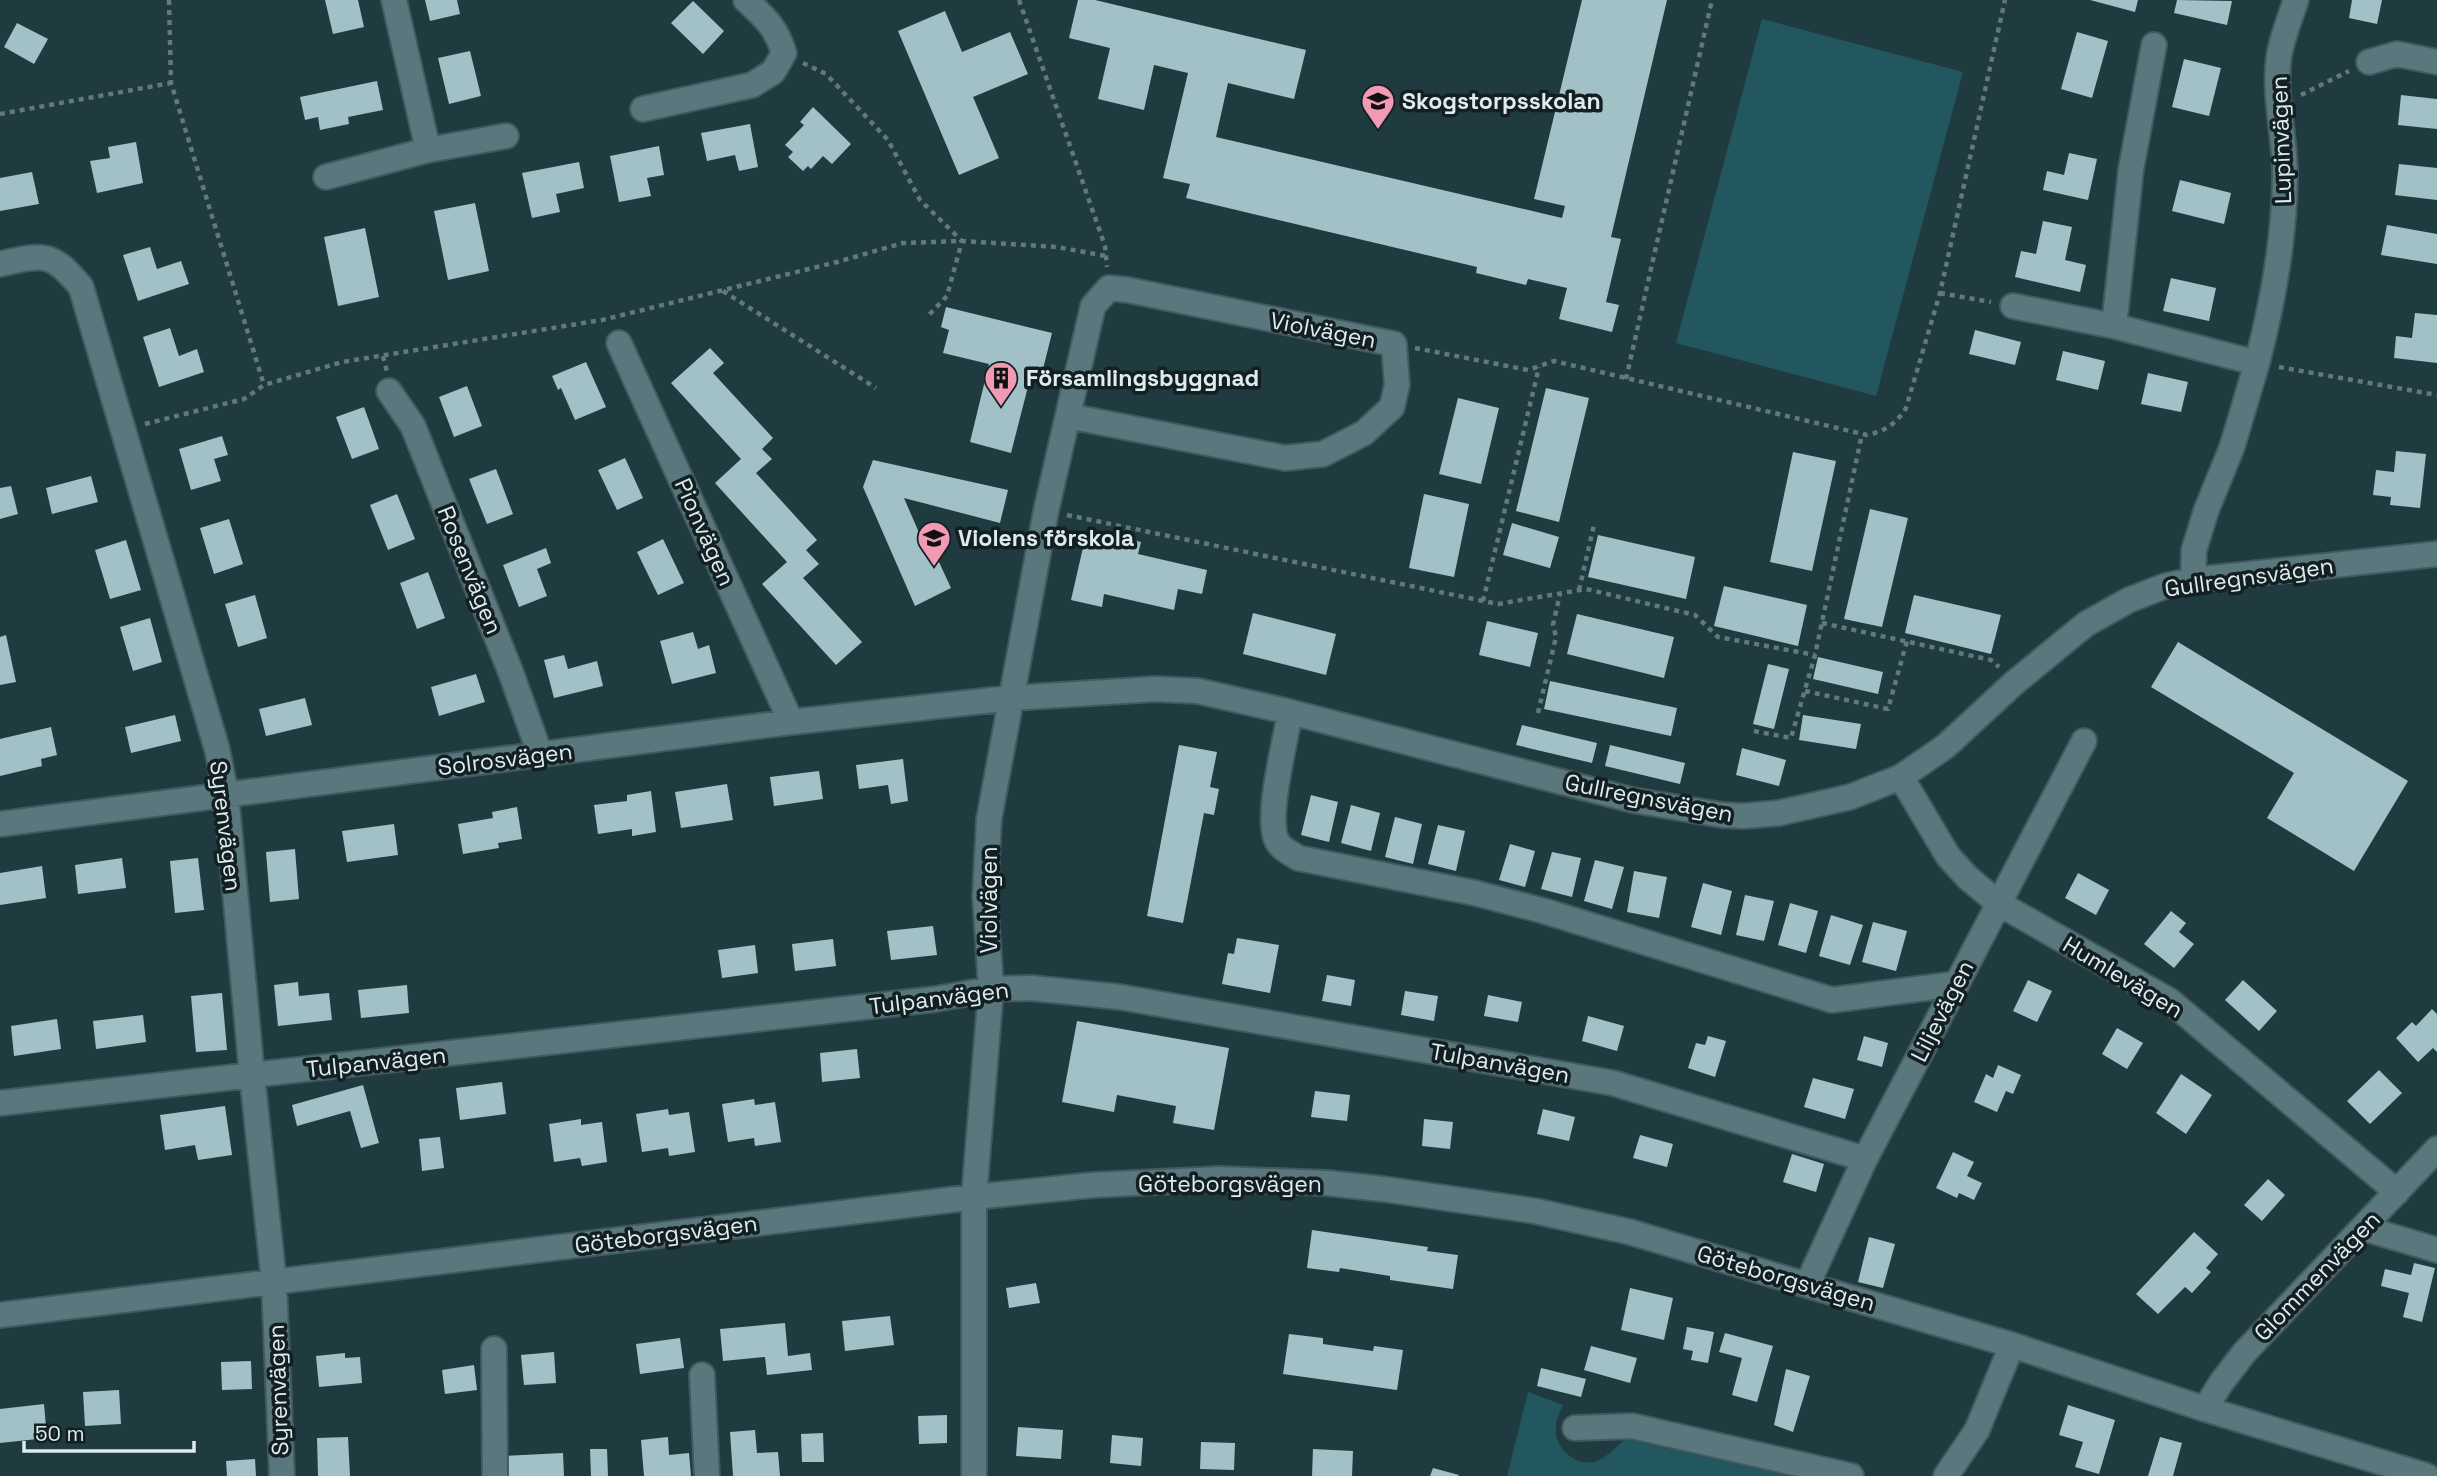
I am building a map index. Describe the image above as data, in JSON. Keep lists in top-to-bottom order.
{
  "streets": {
    "street": [
      "Lupinvägen",
      "Violvägen",
      "Pionvägen",
      "Rosenvägen",
      "Gullregnsvägen",
      "Solrosvägen",
      "Syrenvägen",
      "Humlevägen",
      "Tulpanvägen",
      "Liljevägen",
      "Göteborgsvägen",
      "Glommenvägen"
    ]
  },
  "crossings": [
    ["Lupinvägen", "Gullregnsvägen"],
    ["Violvägen", "Gullregnsvägen"],
    ["Violvägen", "Solrosvägen"],
    ["Violvägen", "Tulpanvägen"],
    ["Violvägen", "Göteborgsvägen"],
    ["Pionvägen", "Solrosvägen"],
    ["Rosenvägen", "Solrosvägen"],
    ["Gullregnsvägen", "Solrosvägen"],
    ["Gullregnsvägen", "Humlevägen"],
    ["Solrosvägen", "Syrenvägen"],
    ["Syrenvägen", "Tulpanvägen"],
    ["Syrenvägen", "Göteborgsvägen"],
    ["Humlevägen", "Liljevägen"],
    ["Humlevägen", "Glommenvägen"],
    ["Tulpanvägen", "Liljevägen"],
    ["Liljevägen", "Göteborgsvägen"],
    ["Göteborgsvägen", "Glommenvägen"]
  ],
  "places": {
    "school or university": ["Skogstorpsskolan", "Violens förskola"],
    "building": ["Församlingsbyggnad"]
  },
  "scale_bar": "50 m"
}
